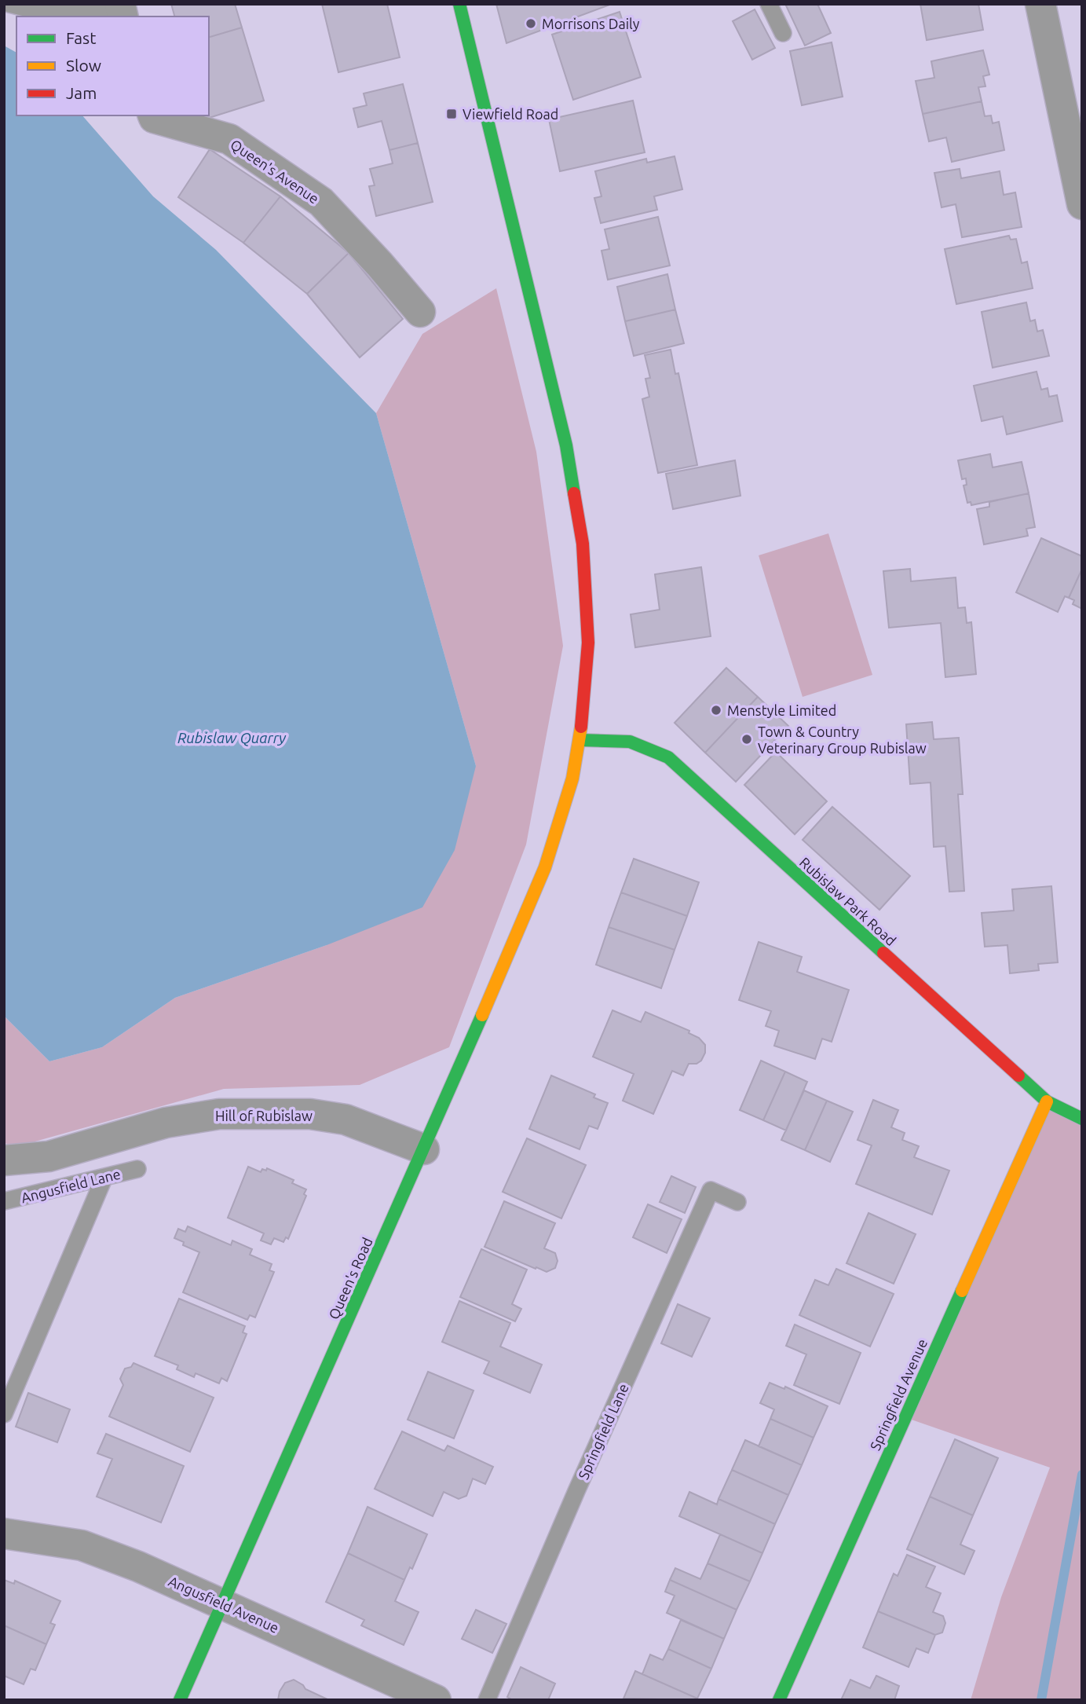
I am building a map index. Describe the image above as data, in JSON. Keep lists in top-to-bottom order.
{
  "streets": {
    "main road": ["Rubislaw Park Road", "Queen's Road", "Springfield Avenue"],
    "street": ["Queen's Avenue", "Hill of Rubislaw", "Angusfield Avenue"],
    "lane": ["Angusfield Lane", "Springfield Lane"]
  },
  "crossings": [
    ["Rubislaw Park Road", "Queen's Road"],
    ["Rubislaw Park Road", "Springfield Avenue"],
    ["Hill of Rubislaw", "Queen's Road"],
    ["Queen's Road", "Angusfield Avenue"]
  ],
  "water": ["Rubislaw Quarry"],
  "places": {
    "other": ["Morrisons Daily", "Menstyle Limited", "Town & Country Veterinary Group Rubislaw"],
    "transit": ["Viewfield Road"]
  },
  "legend": ["Fast", "Slow", "Jam"]
}
